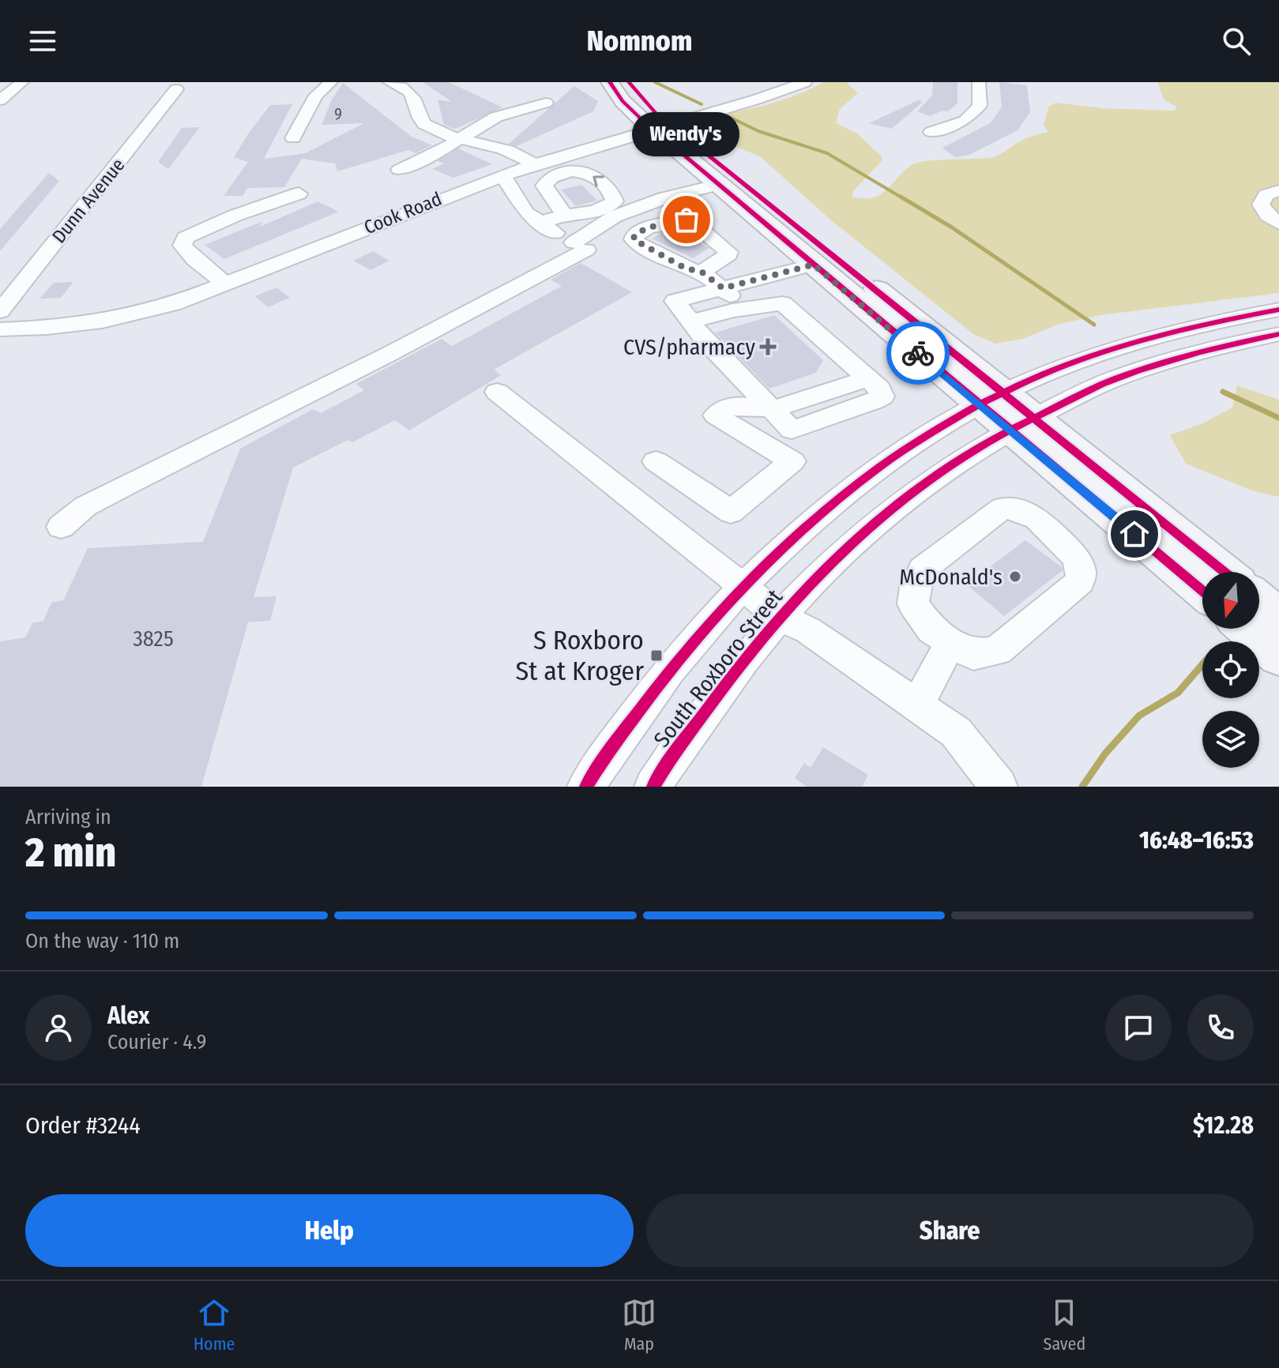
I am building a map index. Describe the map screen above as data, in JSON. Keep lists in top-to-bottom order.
{
  "streets": {
    "street": ["Dunn Avenue", "Cook Road", "South Roxboro Street"]
  },
  "places": {
    "other": ["Wendy's", "McDonald's"],
    "health": ["CVS/pharmacy"],
    "transit": ["S Roxboro St at Kroger"]
  },
  "house_numbers": ["9", "3825"],
  "north": "bottom",
  "page": {
    "header": "Nomnom",
    "bubble": "Wendy's",
    "heading": ["2 min", "Arriving in", "16:48–16:53"],
    "panel": [
      "Alex",
      "Courier · 4.9",
      "Order #3244",
      "$12.28"
    ],
    "bar": "On the way · 110 m",
    "buttons": ["Help", "Share"],
    "tabs": ["Home", "Map", "Saved"]
  }
}
